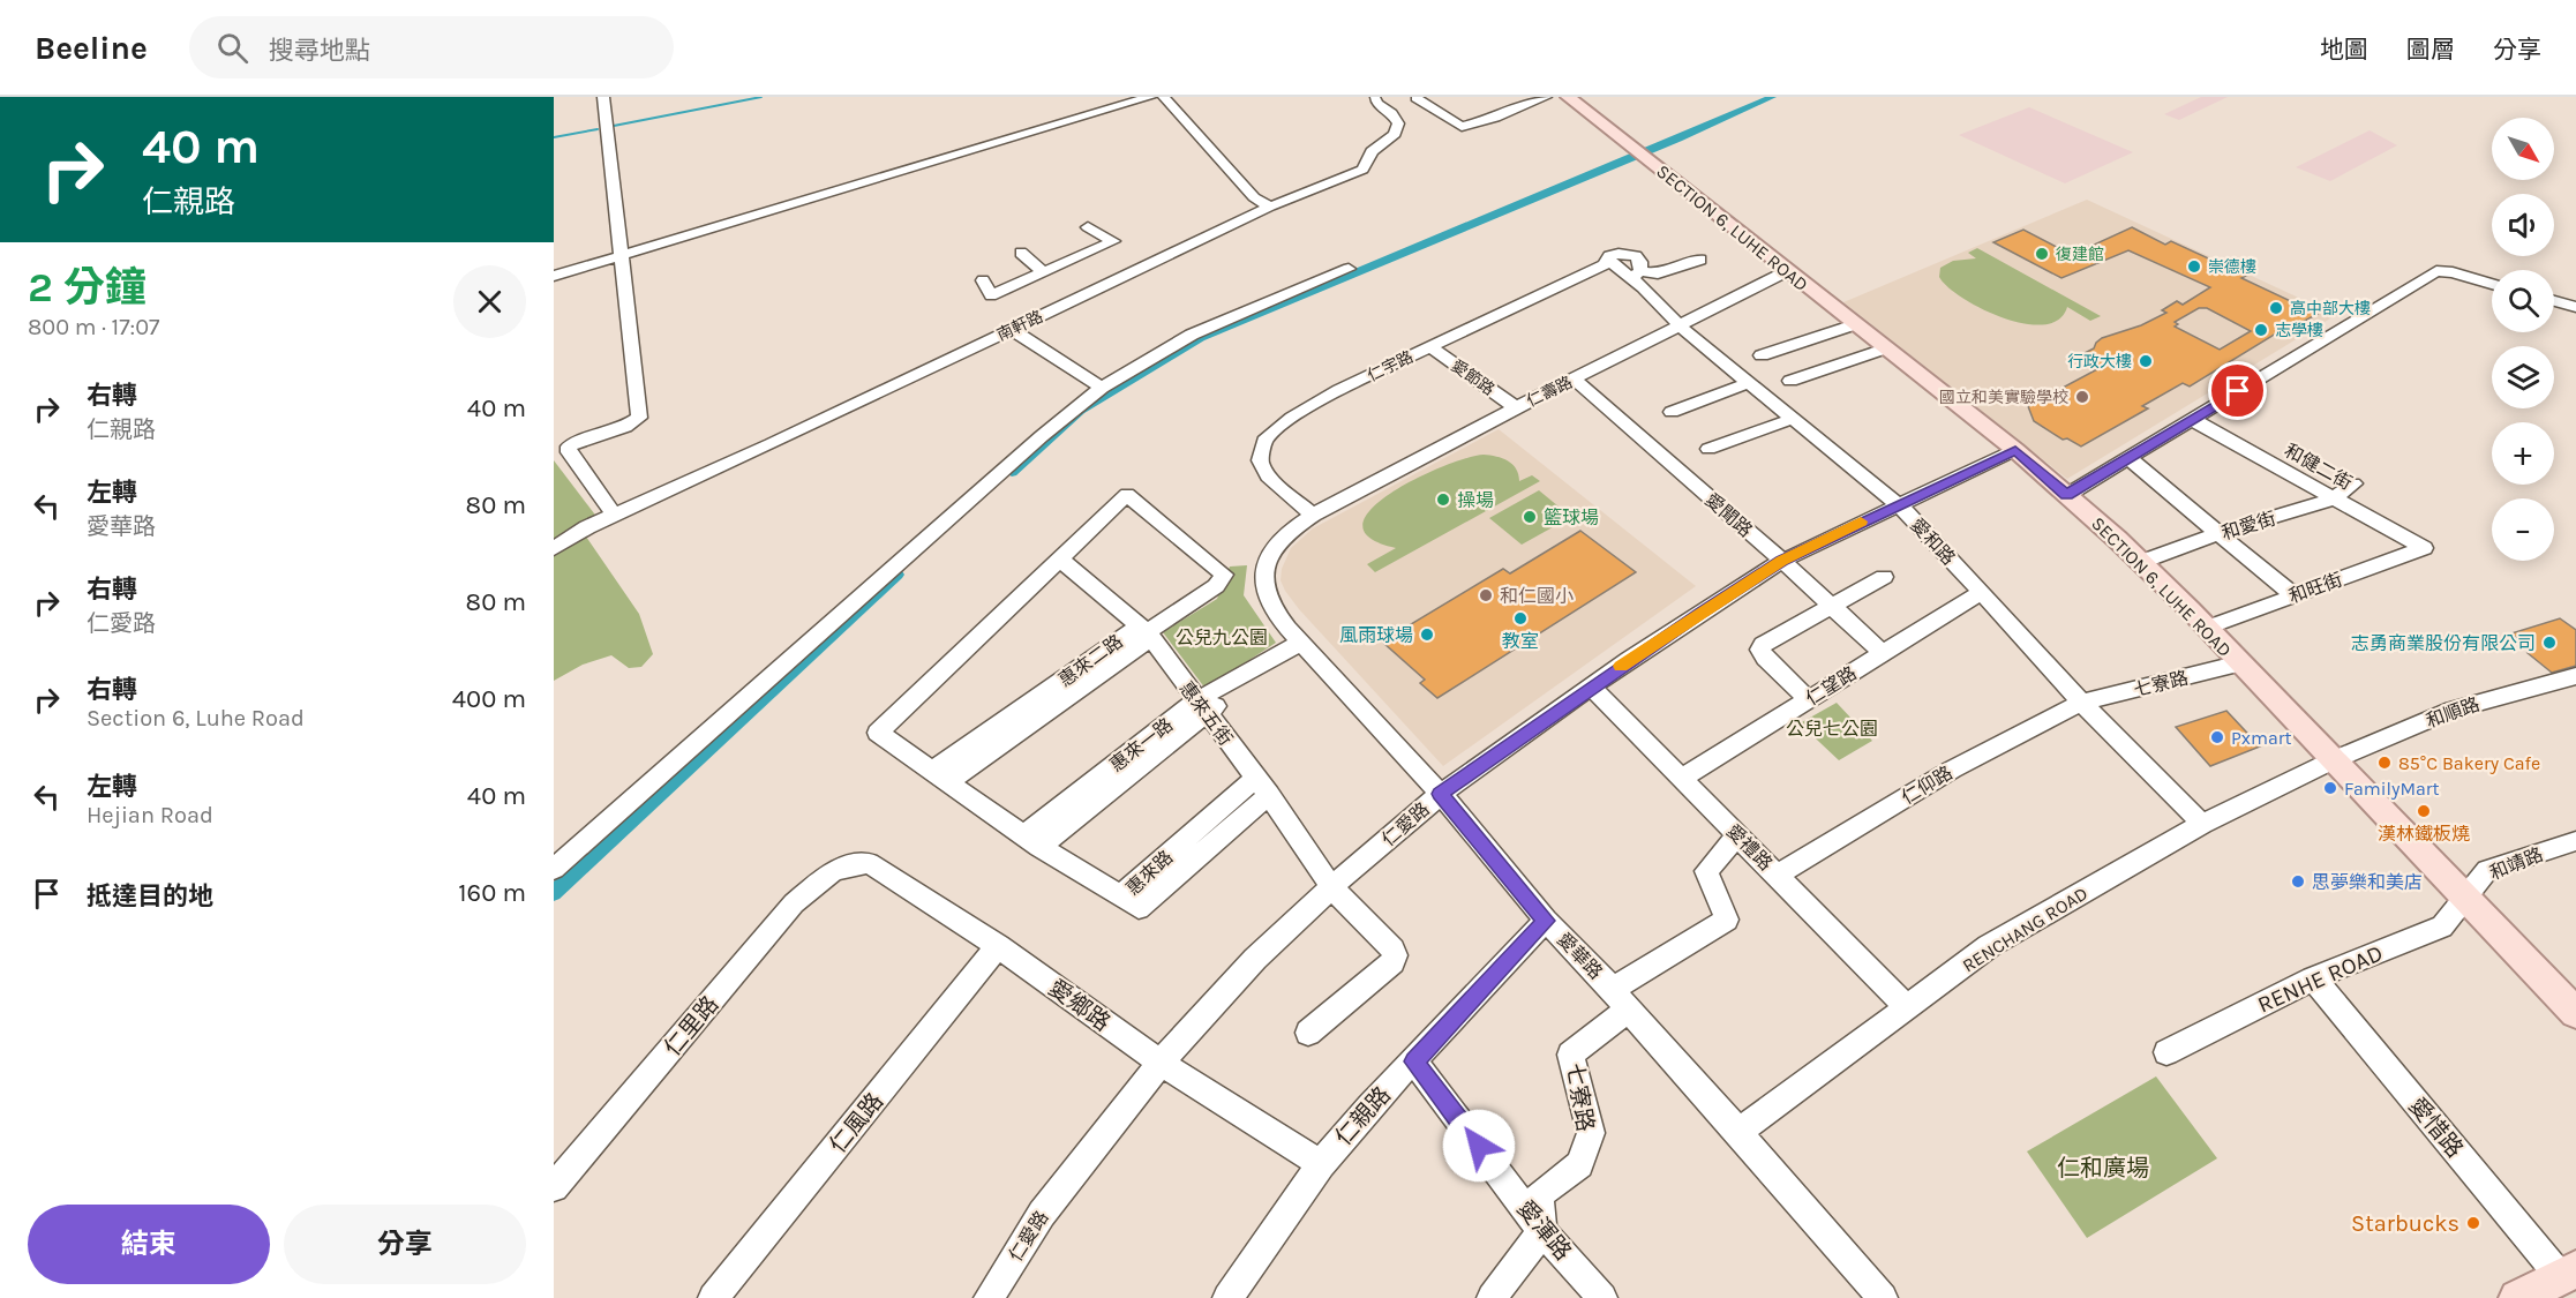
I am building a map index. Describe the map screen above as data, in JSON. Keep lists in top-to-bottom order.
{
  "streets": {
    "main road": ["SECTION 6, LUHE ROAD"],
    "street": [
      "南軒路",
      "仁宇路",
      "愛節路",
      "仁壽路",
      "和健二街",
      "愛聞路",
      "和愛街",
      "愛和路",
      "和旺街",
      "惠來二路",
      "七寮路",
      "仁望路",
      "和順路",
      "惠來五街",
      "惠來一路",
      "仁仰路",
      "仁愛路",
      "愛禮路",
      "和靖路",
      "惠來路",
      "RENCHANG ROAD",
      "愛華路",
      "RENHE ROAD",
      "愛鄉路",
      "仁里路",
      "仁親路",
      "仁風路",
      "愛惜路",
      "愛渾路"
    ]
  },
  "crossings": [
    ["SECTION 6, LUHE ROAD", "仁壽路"],
    ["SECTION 6, LUHE ROAD", "和愛街"],
    ["SECTION 6, LUHE ROAD", "和旺街"],
    ["SECTION 6, LUHE ROAD", "七寮路"],
    ["SECTION 6, LUHE ROAD", "和順路"],
    ["SECTION 6, LUHE ROAD", "仁愛路"],
    ["SECTION 6, LUHE ROAD", "和靖路"],
    ["SECTION 6, LUHE ROAD", "RENCHANG ROAD"],
    ["SECTION 6, LUHE ROAD", "RENHE ROAD"],
    ["仁宇路", "愛節路"],
    ["仁宇路", "仁壽路"],
    ["仁宇路", "愛和路"],
    ["仁宇路", "愛華路"],
    ["愛節路", "仁壽路"],
    ["仁壽路", "愛聞路"],
    ["仁壽路", "愛和路"],
    ["仁壽路", "愛華路"],
    ["和健二街", "和愛街"],
    ["和健二街", "和旺街"],
    ["愛聞路", "仁望路"],
    ["愛聞路", "仁愛路"],
    ["愛和路", "七寮路"],
    ["愛和路", "仁望路"],
    ["愛和路", "仁仰路"],
    ["愛和路", "仁愛路"],
    ["愛和路", "RENCHANG ROAD"],
    ["惠來二路", "惠來五街"],
    ["七寮路", "仁仰路"],
    ["七寮路", "愛禮路"],
    ["七寮路", "愛華路"],
    ["七寮路", "愛渾路"],
    ["仁望路", "愛禮路"],
    ["和順路", "RENCHANG ROAD"],
    ["惠來五街", "惠來一路"],
    ["惠來五街", "仁愛路"],
    ["惠來五街", "惠來路"],
    ["惠來一路", "惠來路"],
    ["惠來一路", "愛華路"],
    ["仁仰路", "愛禮路"],
    ["仁愛路", "愛禮路"],
    ["仁愛路", "愛華路"],
    ["仁愛路", "愛鄉路"],
    ["愛禮路", "RENCHANG ROAD"],
    ["和靖路", "RENHE ROAD"],
    ["RENCHANG ROAD", "愛華路"],
    ["愛華路", "仁親路"],
    ["RENHE ROAD", "愛惜路"],
    ["愛鄉路", "仁里路"],
    ["愛鄉路", "仁親路"],
    ["愛鄉路", "仁風路"],
    ["仁親路", "愛渾路"]
  ],
  "parks": ["公兒九公園", "公兒七公園", "仁和廣場"],
  "places": [
    "復建館",
    "崇德樓",
    "高中部大樓",
    "志學樓",
    "行政大樓",
    "國立和美實驗學校",
    "操場",
    "籃球場",
    "和仁國小",
    "教室",
    "風雨球場",
    "志勇商業股份有限公司",
    "Pxmart",
    "85°C Bakery Cafe",
    "FamilyMart",
    "漢林鐵板燒",
    "思夢樂和美店",
    "Starbucks"
  ],
  "north": "bottom right",
  "page": {
    "header": "Beeline",
    "search": "搜尋地點",
    "nav": ["地圖", "圖層", "分享"],
    "turn": ["40 m", "仁親路"],
    "map_buttons": ["+", "−"],
    "heading": ["2 分鐘", "800 m · 17:07"],
    "list": [
      {
        "name": "右轉",
        "note": "仁親路",
        "value": "40 m"
      },
      {
        "name": "左轉",
        "note": "愛華路",
        "value": "80 m"
      },
      {
        "name": "右轉",
        "note": "仁愛路",
        "value": "80 m"
      },
      {
        "name": "右轉",
        "note": "Section 6, Luhe Road",
        "value": "400 m"
      },
      {
        "name": "左轉",
        "note": "Hejian Road",
        "value": "40 m"
      },
      {
        "name": "抵達目的地",
        "value": "160 m"
      }
    ],
    "buttons": ["結束", "分享"]
  }
}
